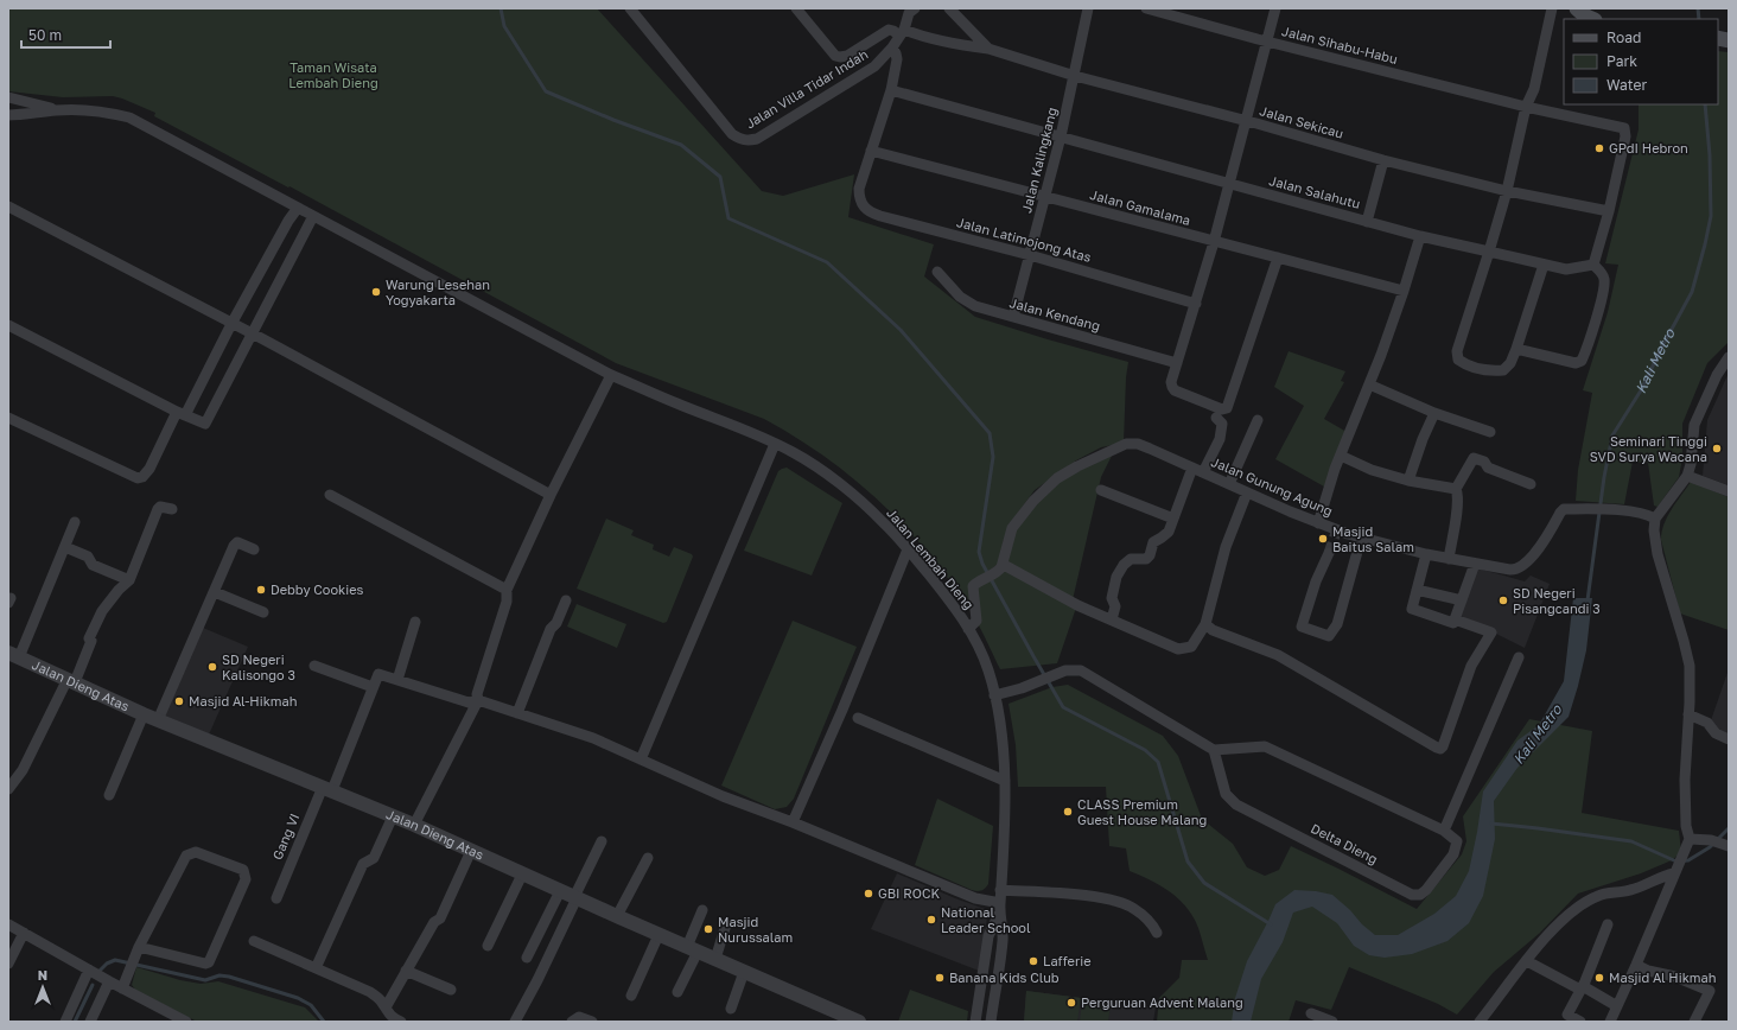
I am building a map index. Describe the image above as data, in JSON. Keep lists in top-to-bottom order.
{
  "streets": {
    "street": [
      "Jalan Sihabu-Habu",
      "Jalan Villa Tidar Indah",
      "Jalan Sekicau",
      "Jalan Kalingkang",
      "Jalan Salahutu",
      "Jalan Gamalama",
      "Jalan Latimojong Atas",
      "Jalan Kendang",
      "Jalan Gunung Agung",
      "Jalan Lembah Dieng",
      "Jalan Dieng Atas",
      "Gang VI",
      "Delta Dieng"
    ]
  },
  "crossings": [
    ["Jalan Sihabu-Habu", "Jalan Sekicau"],
    ["Jalan Villa Tidar Indah", "Jalan Sekicau"],
    ["Jalan Sekicau", "Jalan Kalingkang"],
    ["Jalan Kalingkang", "Jalan Salahutu"],
    ["Jalan Kalingkang", "Jalan Gamalama"],
    ["Jalan Kalingkang", "Jalan Latimojong Atas"],
    ["Jalan Kalingkang", "Jalan Kendang"],
    ["Jalan Gamalama", "Jalan Latimojong Atas"],
    ["Jalan Dieng Atas", "Gang VI"]
  ],
  "water": ["Kali Metro"],
  "parks": ["Taman Wisata Lembah Dieng"],
  "places": [
    "GPdI Hebron",
    "Warung Lesehan Yogyakarta",
    "Seminari Tinggi SVD Surya Wacana",
    "Masjid Baitus Salam",
    "Debby Cookies",
    "SD Negeri Pisangcandi 3",
    "SD Negeri Kalisongo 3",
    "Masjid Al-Hikmah",
    "CLASS Premium Guest House Malang",
    "GBI ROCK",
    "National Leader School",
    "Masjid Nurussalam",
    "Lafferie",
    "Banana Kids Club",
    "Masjid Al Hikmah",
    "Perguruan Advent Malang"
  ],
  "legend": ["Road", "Park", "Water"],
  "scale_bar": "50 m",
  "north": "top"
}
